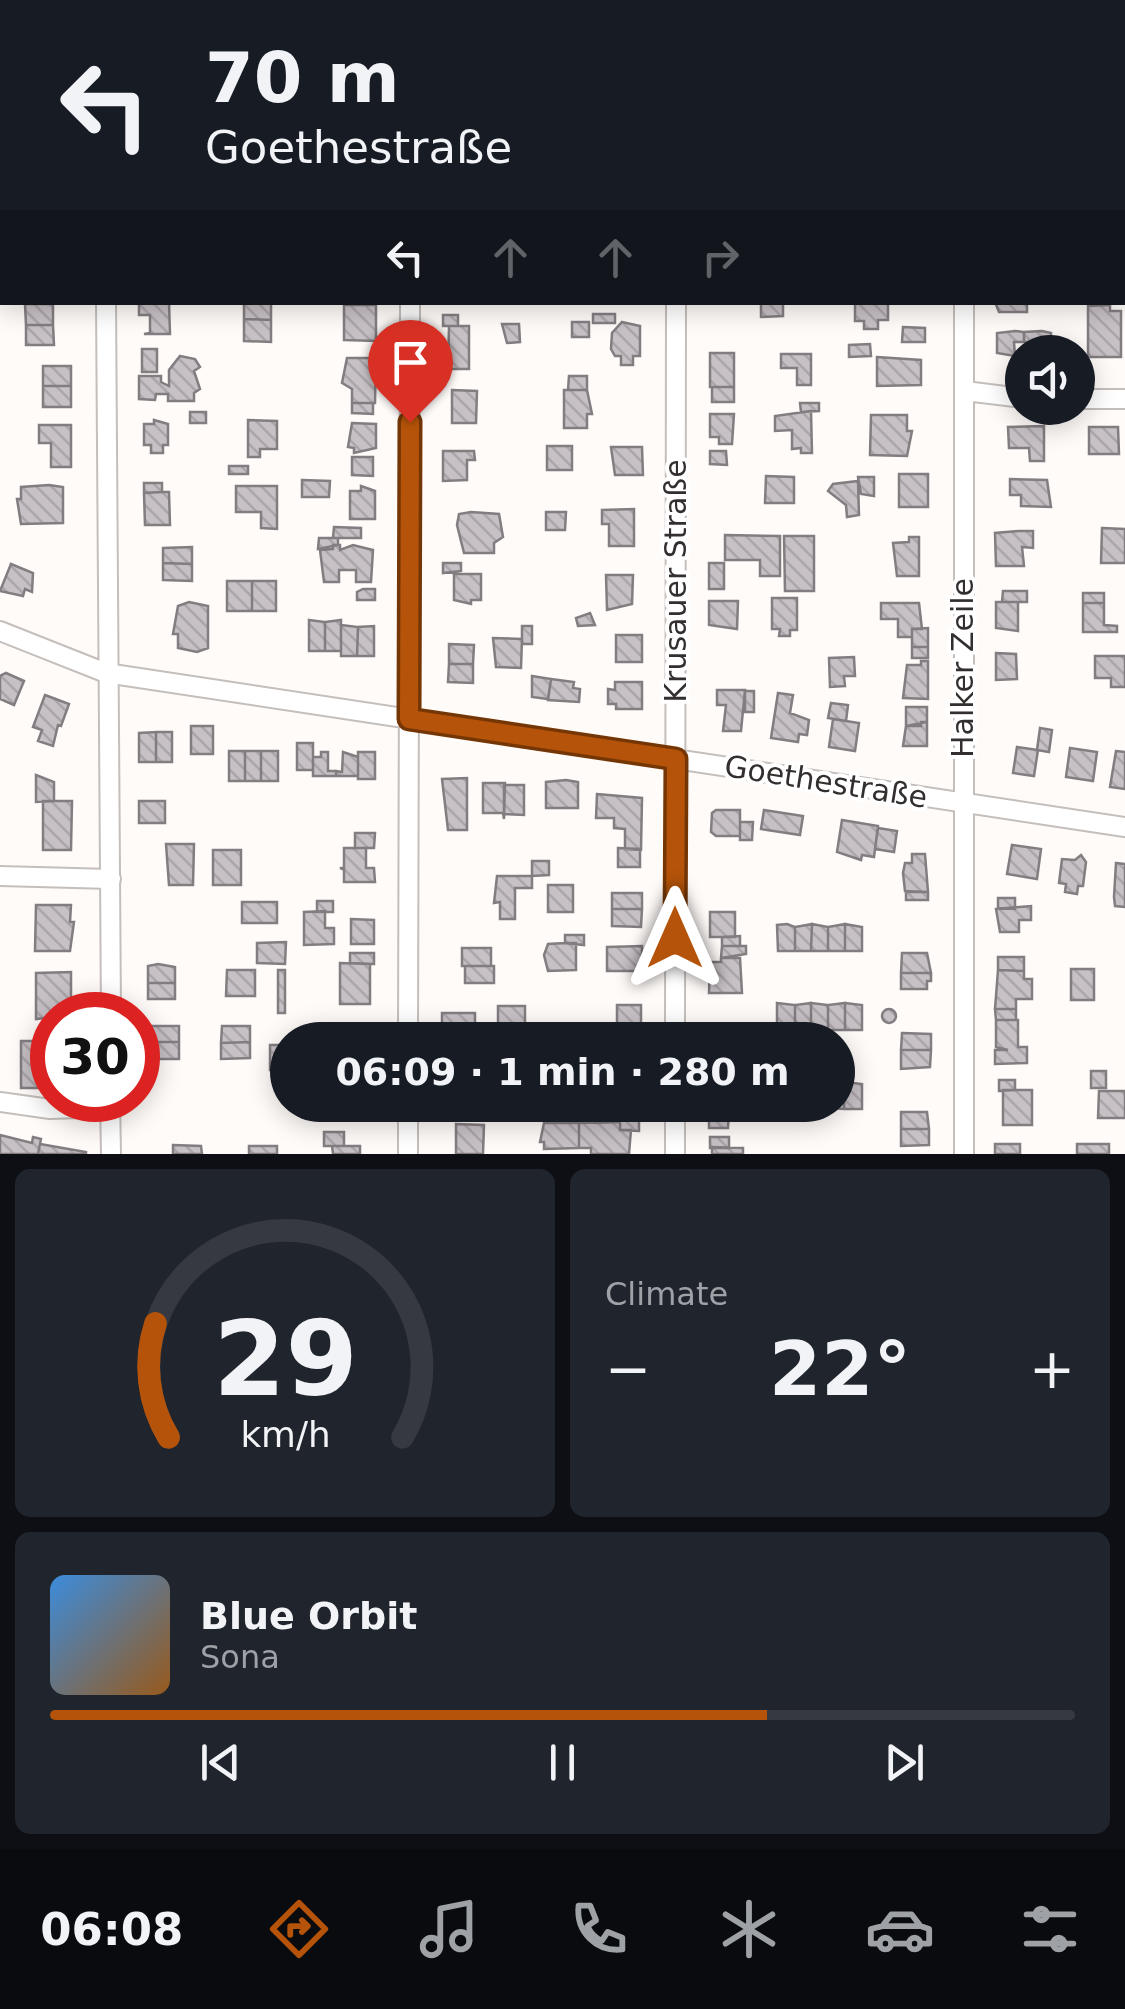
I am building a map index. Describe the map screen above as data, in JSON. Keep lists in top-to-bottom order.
{
  "streets": {
    "street": ["Krusauer Straße", "Halker Zeile", "Goethestraße"]
  },
  "crossings": [
    ["Krusauer Straße", "Goethestraße"],
    ["Halker Zeile", "Goethestraße"]
  ],
  "page": {
    "turn": ["70 m", "Goethestraße"],
    "limit": "30",
    "trip": "06:09 · 1 min · 280 m",
    "tile": "Climate",
    "heat": ["−", "22°", "+"],
    "song": ["Blue Orbit", "Sona"],
    "tabs": "06:08",
    "gauge": ["29", "km/h"]
  }
}
